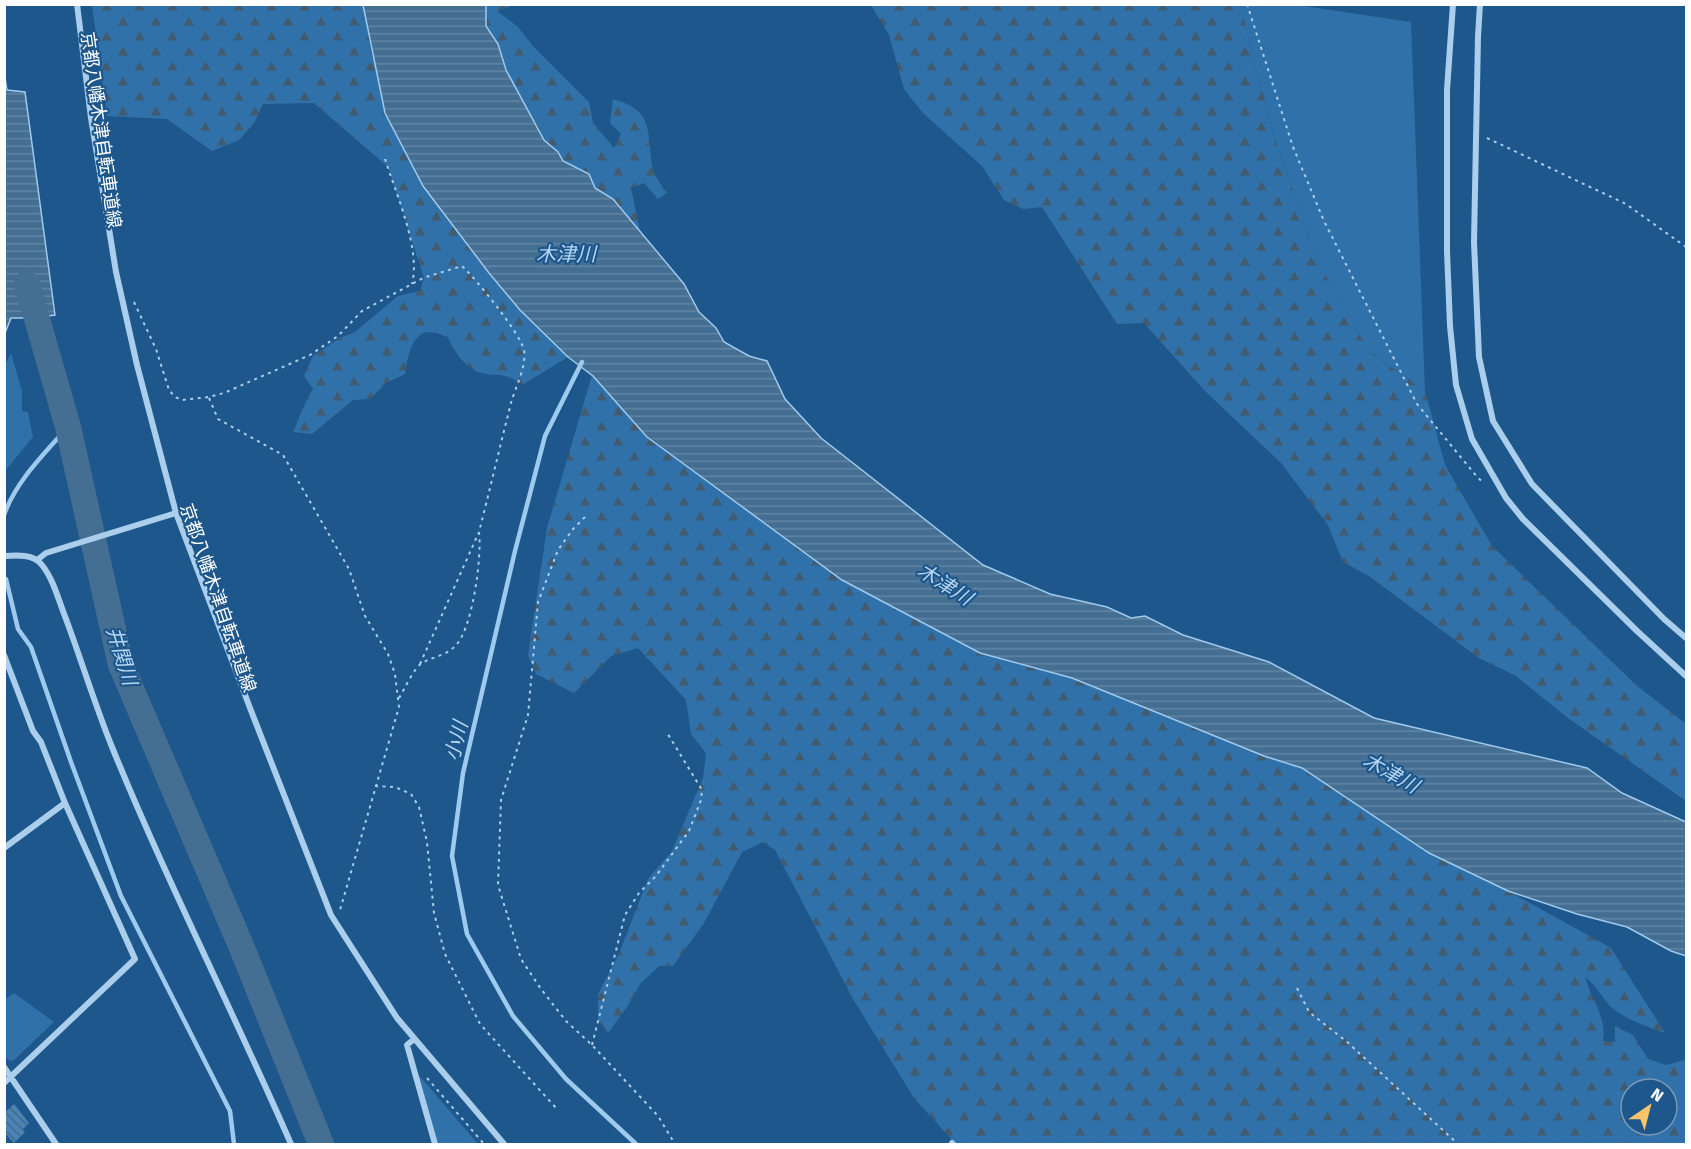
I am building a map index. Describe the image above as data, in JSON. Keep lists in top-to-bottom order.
{
  "water": ["木津川", "井関川", "小川"],
  "north": "top right"
}
